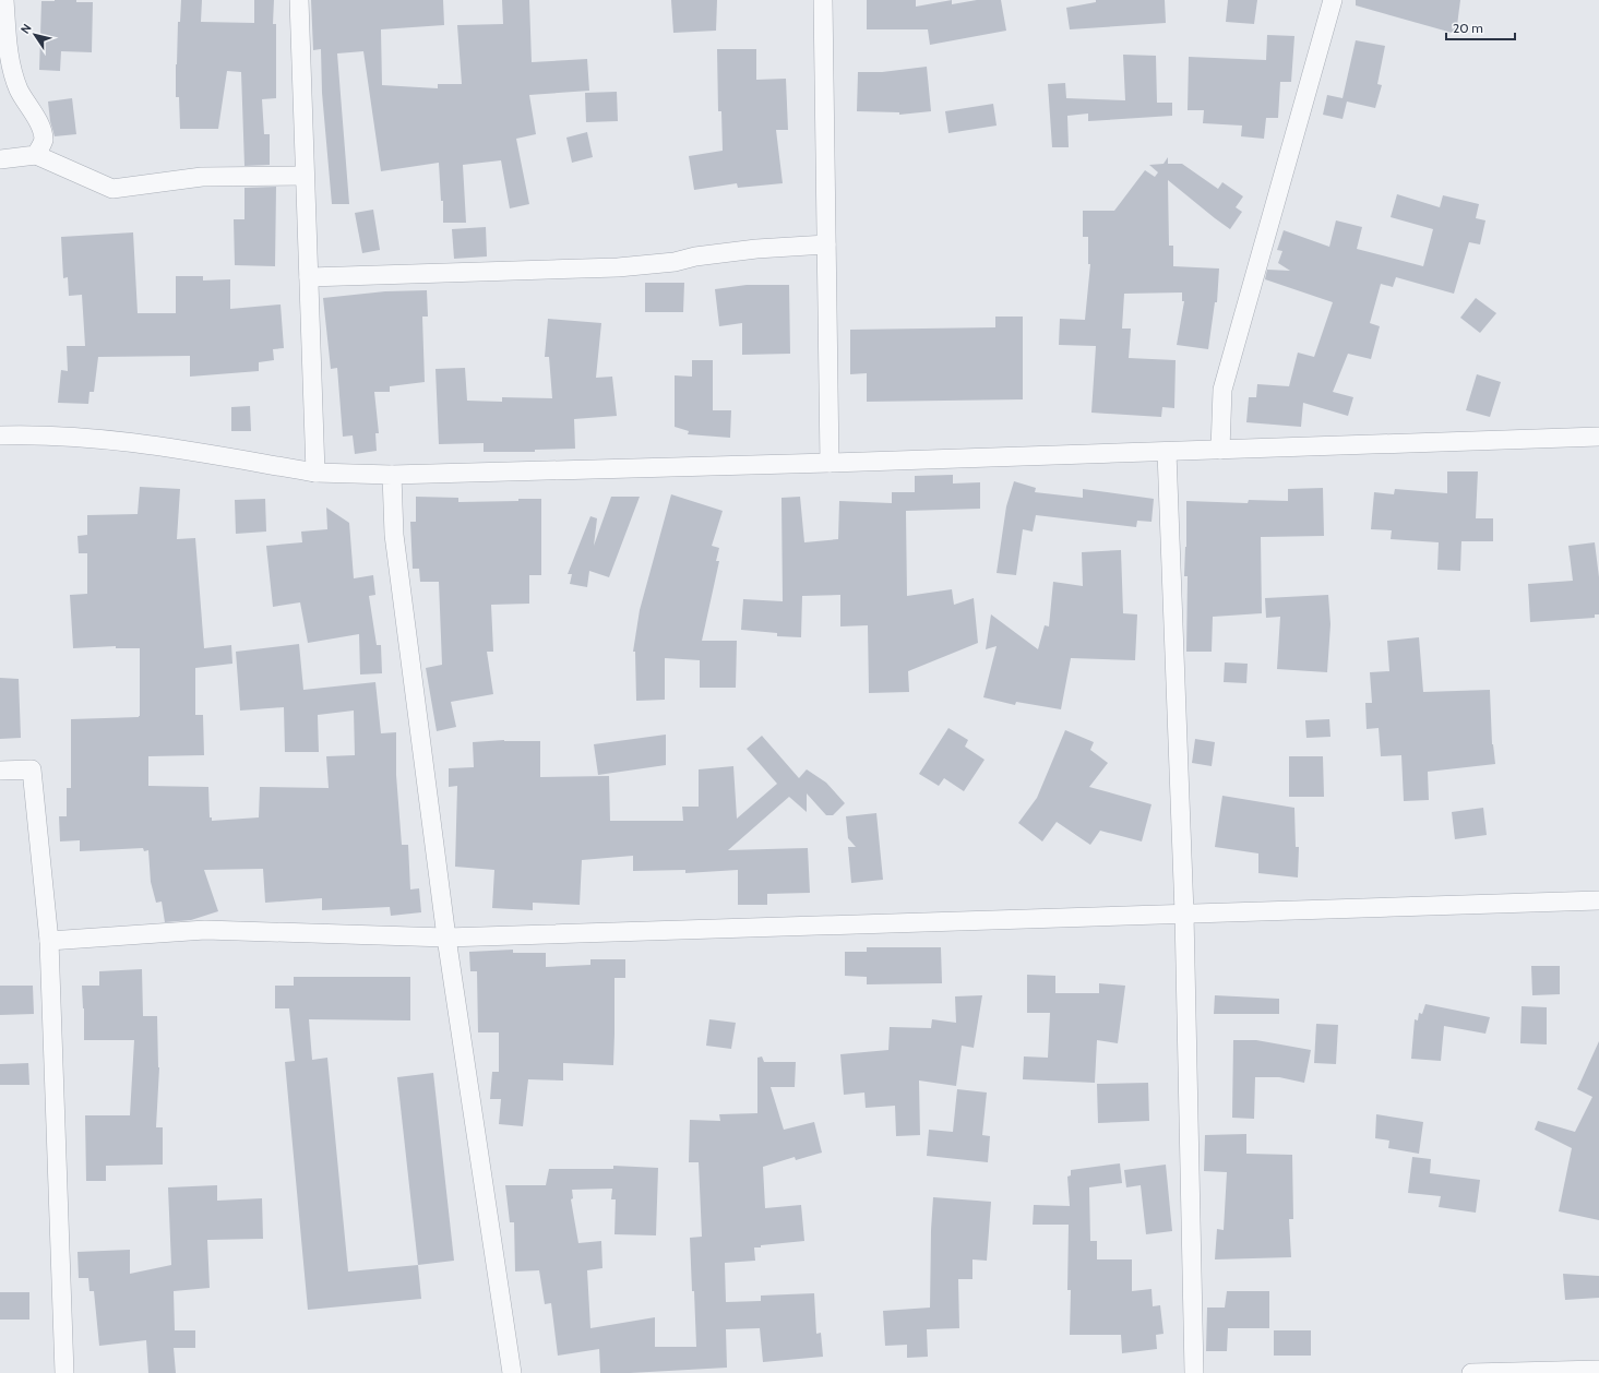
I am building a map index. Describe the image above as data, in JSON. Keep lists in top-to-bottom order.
{
  "scale_bar": "20 m",
  "north": "top left"
}
